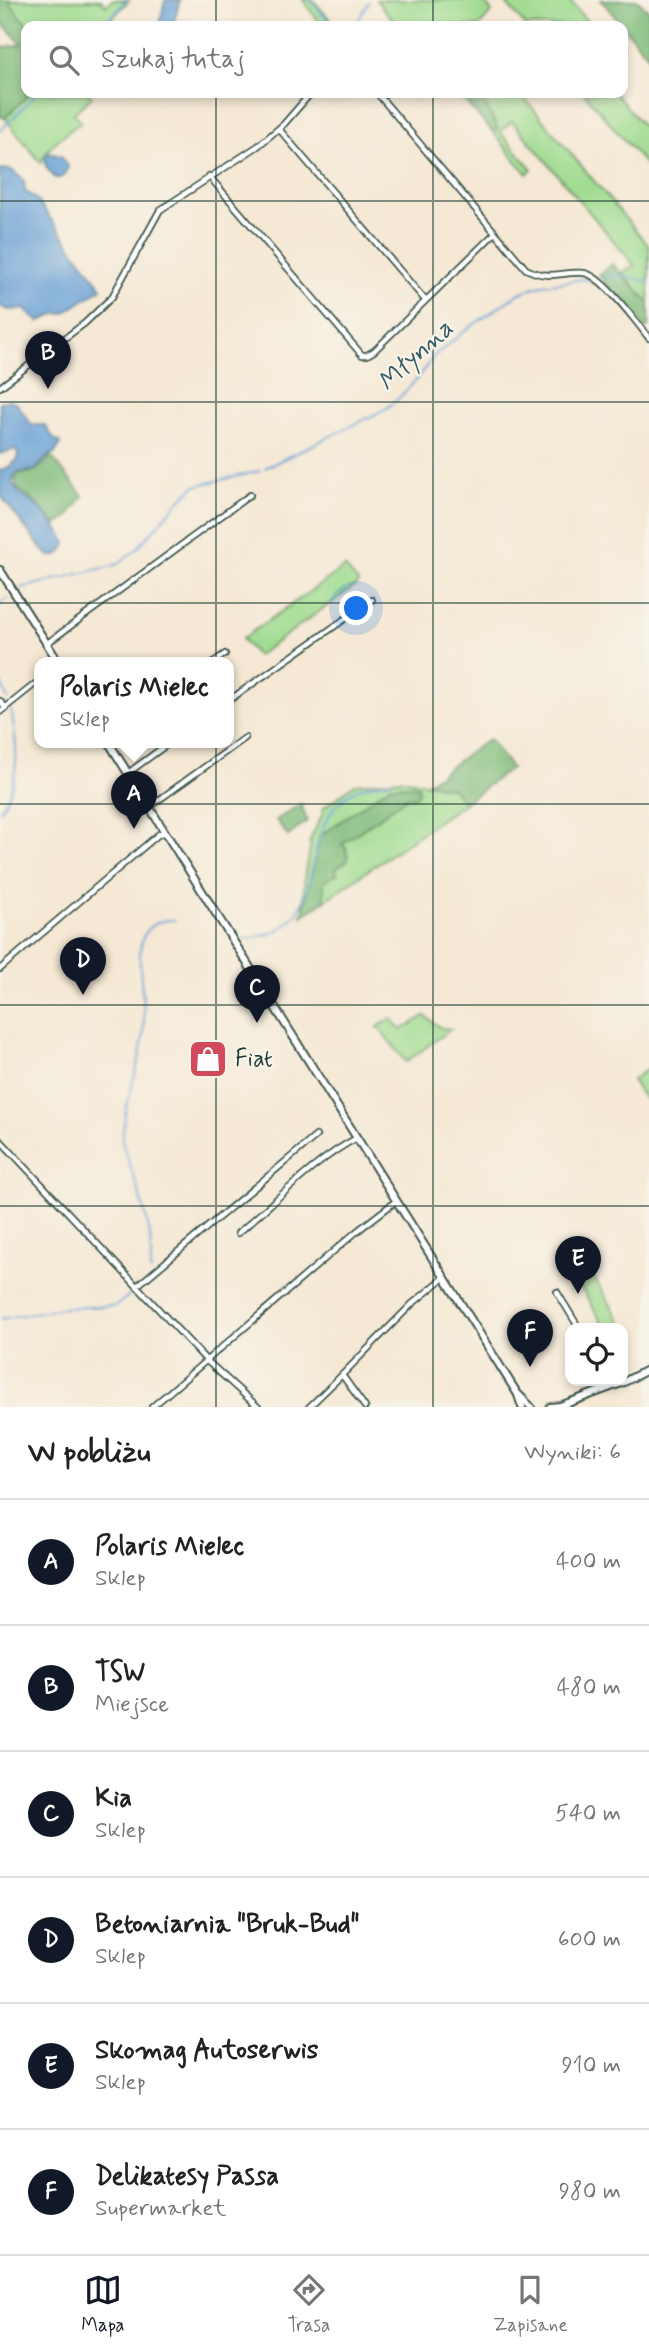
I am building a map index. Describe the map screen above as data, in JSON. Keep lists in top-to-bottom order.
{
  "water": ["Młynna"],
  "places": {
    "shop": ["Fiat"]
  },
  "page": {
    "search": "Szukaj tutaj",
    "pins": [
      "B",
      "A",
      "D",
      "C",
      "E",
      "F"
    ],
    "popup": ["Polaris Mielec", "Sklep"],
    "heading": ["W pobliżu", "Wyniki: 6"],
    "list": [
      {
        "mark": "A",
        "name": "Polaris Mielec",
        "note": "Sklep",
        "value": "400 m"
      },
      {
        "mark": "B",
        "name": "TSW",
        "note": "Miejsce",
        "value": "480 m"
      },
      {
        "mark": "C",
        "name": "Kia",
        "note": "Sklep",
        "value": "540 m"
      },
      {
        "mark": "D",
        "name": "Betoniarnia \"Bruk-Bud\"",
        "note": "Sklep",
        "value": "600 m"
      },
      {
        "mark": "E",
        "name": "Skomag Autoserwis",
        "note": "Sklep",
        "value": "910 m"
      },
      {
        "mark": "F",
        "name": "Delikatesy Passa",
        "note": "Supermarket",
        "value": "980 m"
      }
    ],
    "nav": ["Mapa", "Trasa", "Zapisane"]
  }
}
